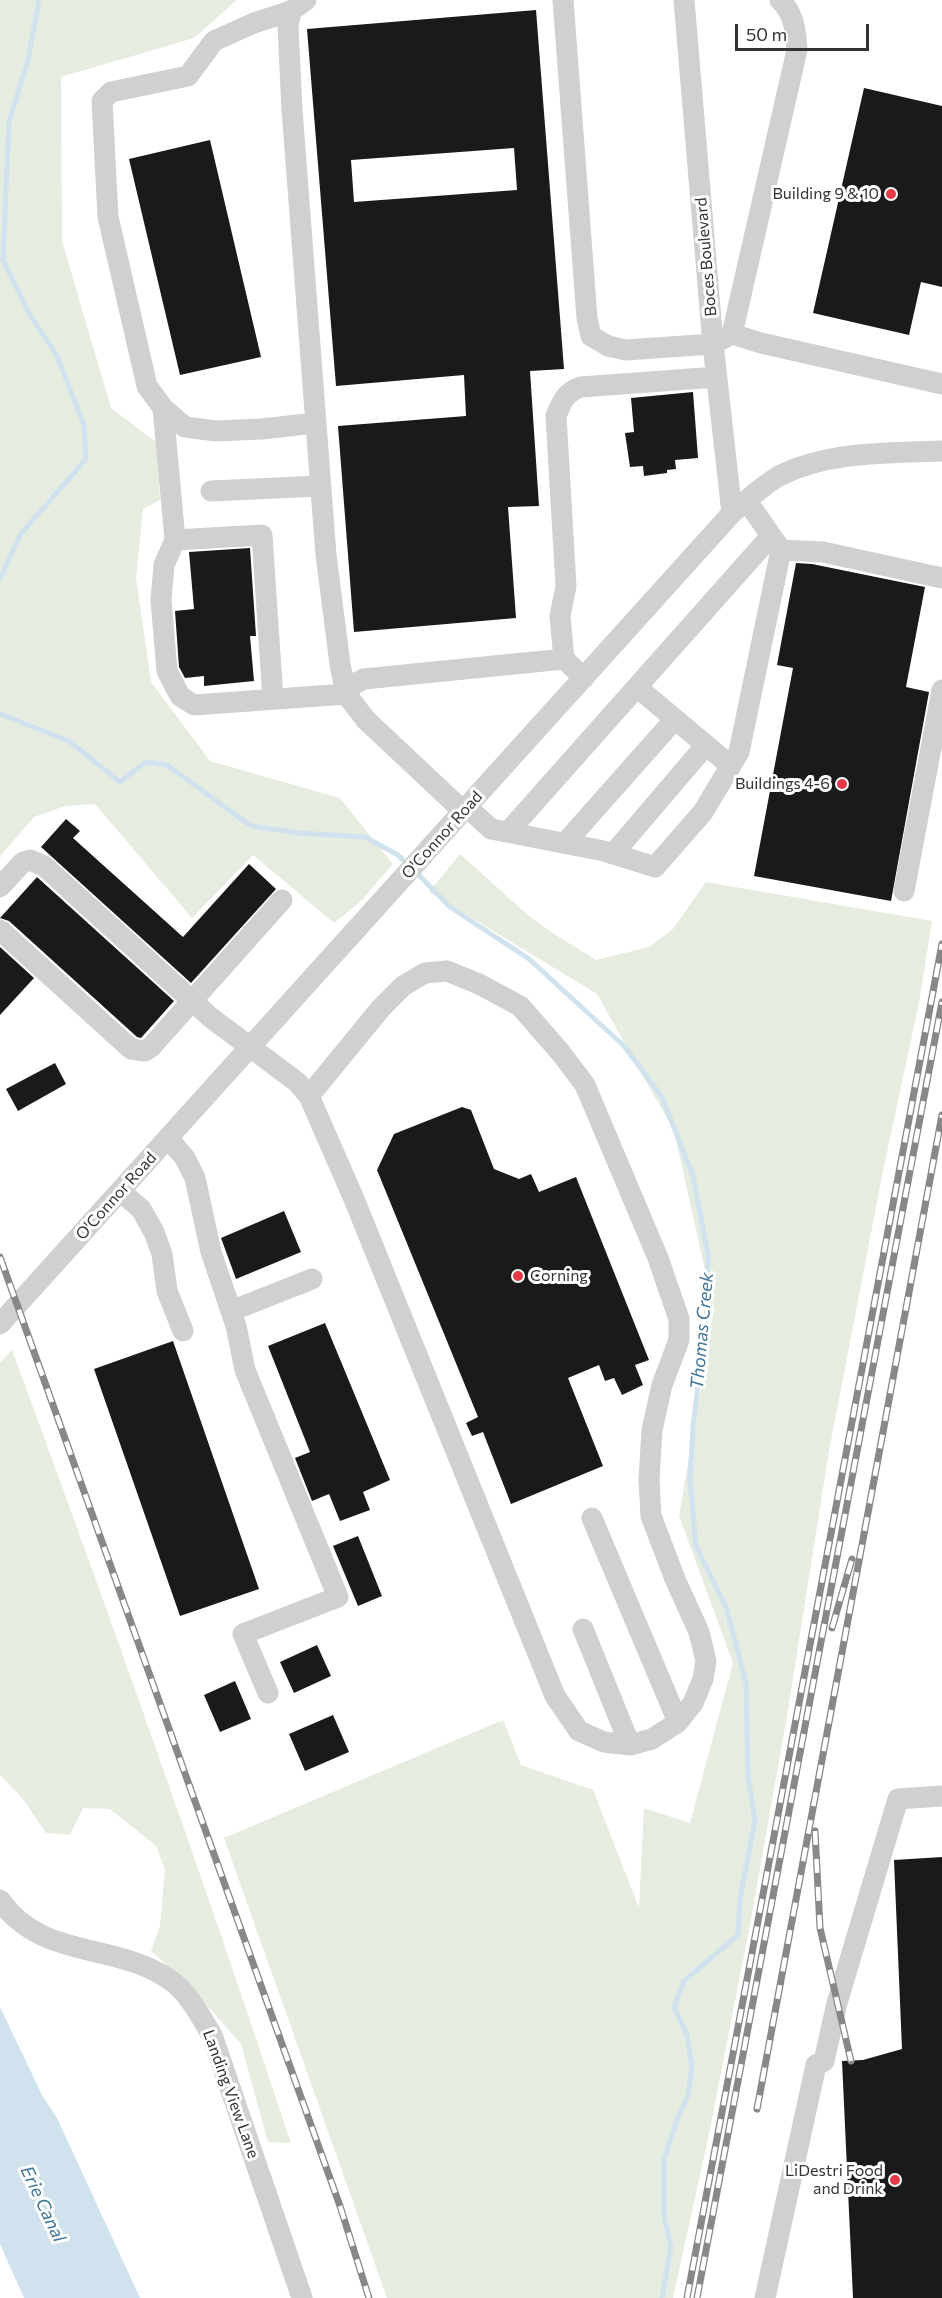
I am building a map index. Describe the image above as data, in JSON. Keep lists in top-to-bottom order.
{
  "streets": {
    "street": ["Boces Boulevard", "O'Connor Road", "Landing View Lane"]
  },
  "crossings": [
    ["Boces Boulevard", "O'Connor Road"]
  ],
  "water": ["Thomas Creek", "Erie Canal"],
  "places": [
    "Building 9 & 10",
    "Buildings 4-6",
    "Corning",
    "LiDestri Food and Drink"
  ],
  "scale_bar": "50 m"
}
